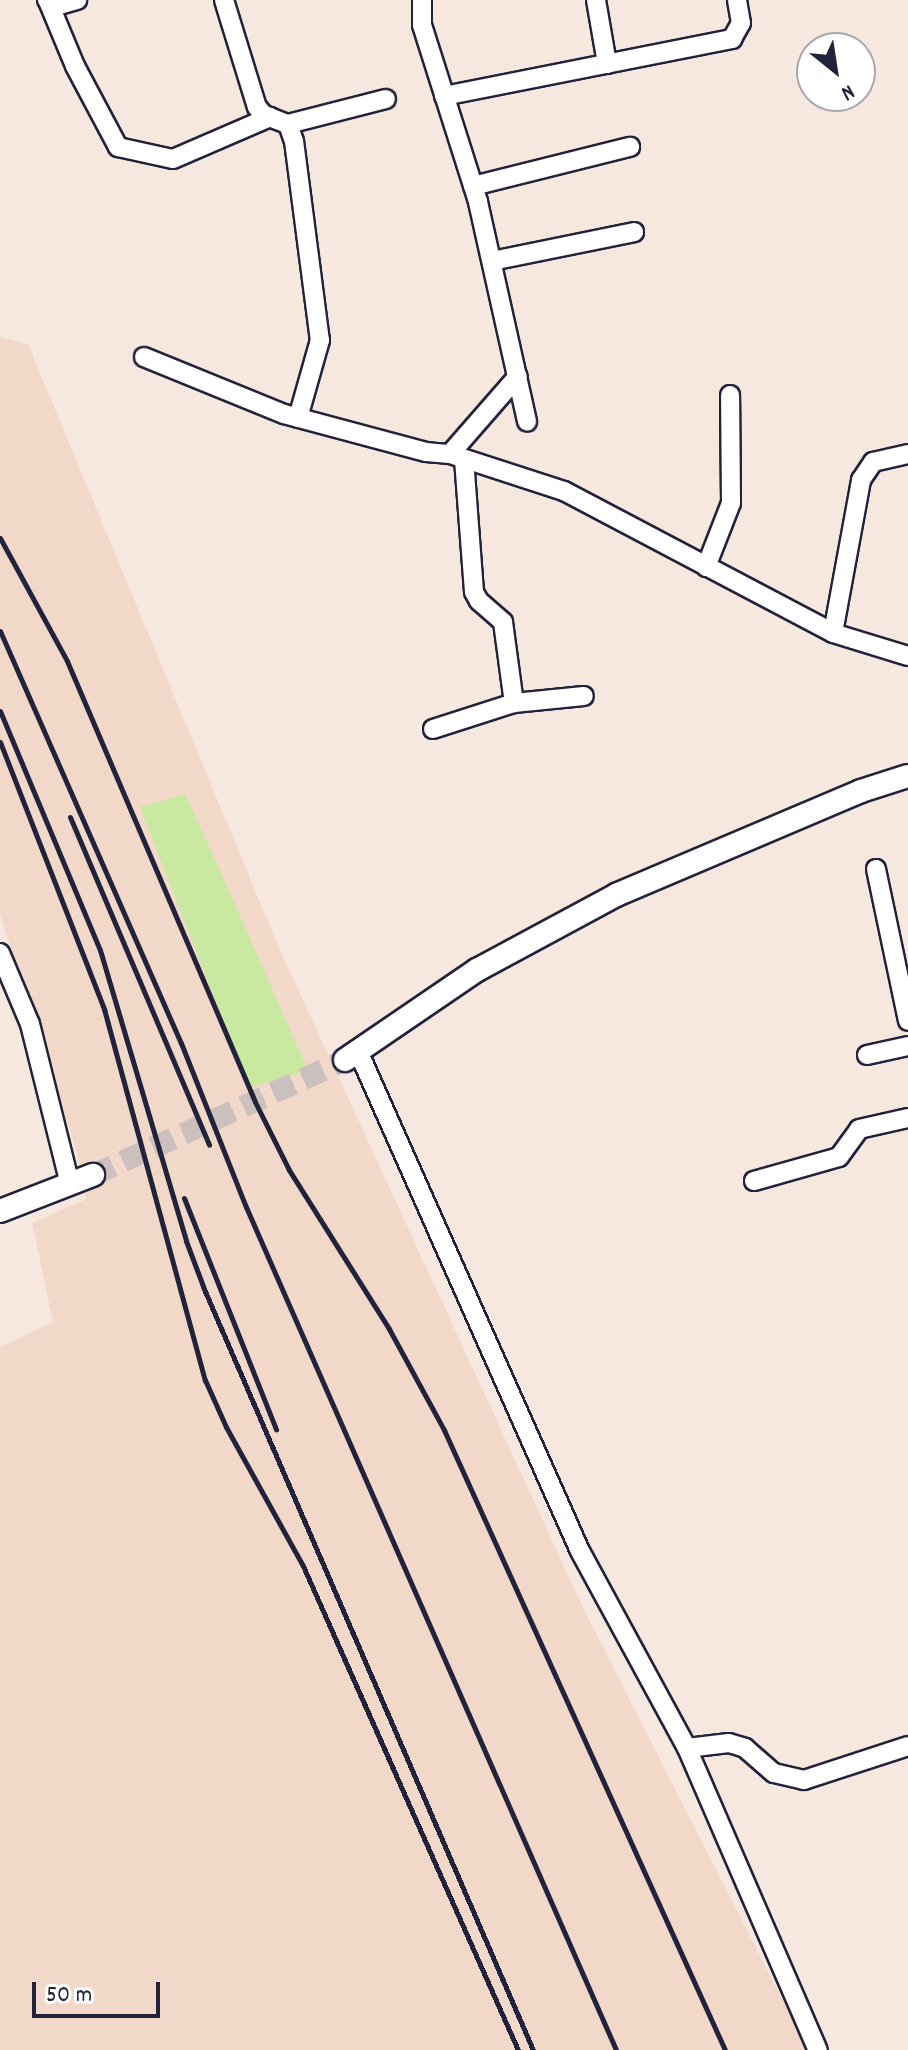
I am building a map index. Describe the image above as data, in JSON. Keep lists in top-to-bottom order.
{
  "scale_bar": "50 m",
  "north": "bottom right"
}
